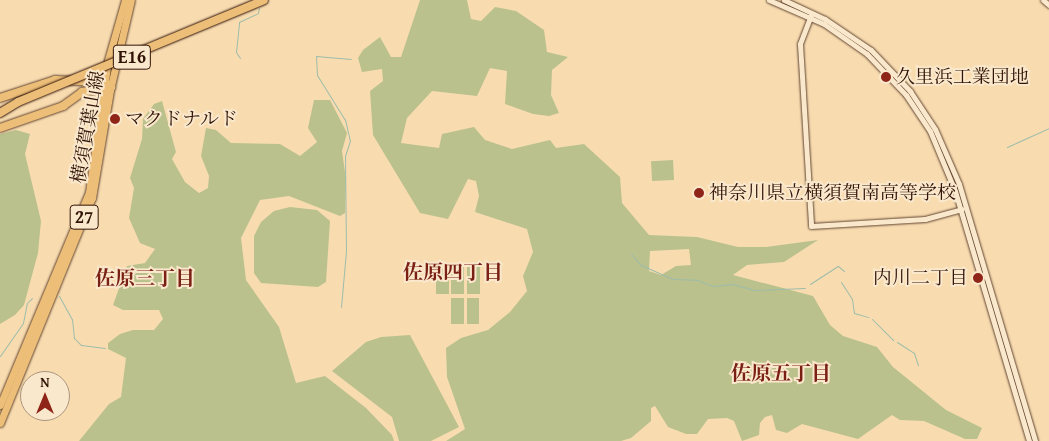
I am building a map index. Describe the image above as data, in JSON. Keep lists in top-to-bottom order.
{
  "streets": {
    "highway": ["E16"],
    "main road": ["横須賀葉山線", "27"]
  },
  "districts": ["佐原四丁目", "佐原三丁目", "佐原五丁目"],
  "places": [
    "久里浜工業団地",
    "マクドナルド",
    "神奈川県立横須賀南高等学校",
    "内川二丁目"
  ],
  "north": "top"
}
